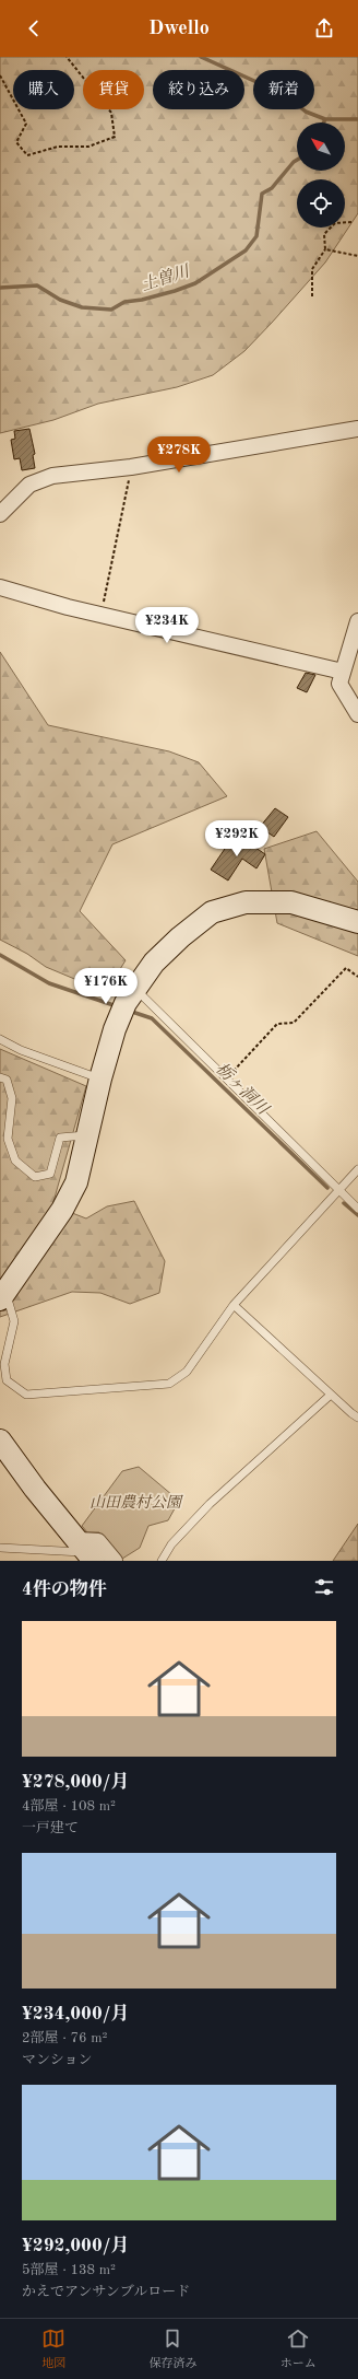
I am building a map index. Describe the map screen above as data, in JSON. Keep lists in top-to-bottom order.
{
  "water": ["土曽川", "栃ヶ洞川"],
  "parks": ["山田農村公園"],
  "north": "top left",
  "page": {
    "header": "Dwello",
    "chip": [
      "購入",
      "賃貸",
      "絞り込み",
      "新着"
    ],
    "price": [
      "¥278K",
      "¥234K",
      "¥292K",
      "¥176K"
    ],
    "heading": "4件の物件",
    "list": [
      {
        "name": "¥278,000/月",
        "note": "4部屋 · 108 m² · 一戸建て"
      },
      {
        "name": "¥234,000/月",
        "note": "2部屋 · 76 m² · マンション"
      },
      {
        "name": "¥292,000/月",
        "note": "5部屋 · 138 m² · かえでアンサンブルロード"
      }
    ],
    "tabs": ["地図", "保存済み", "ホーム"]
  }
}
